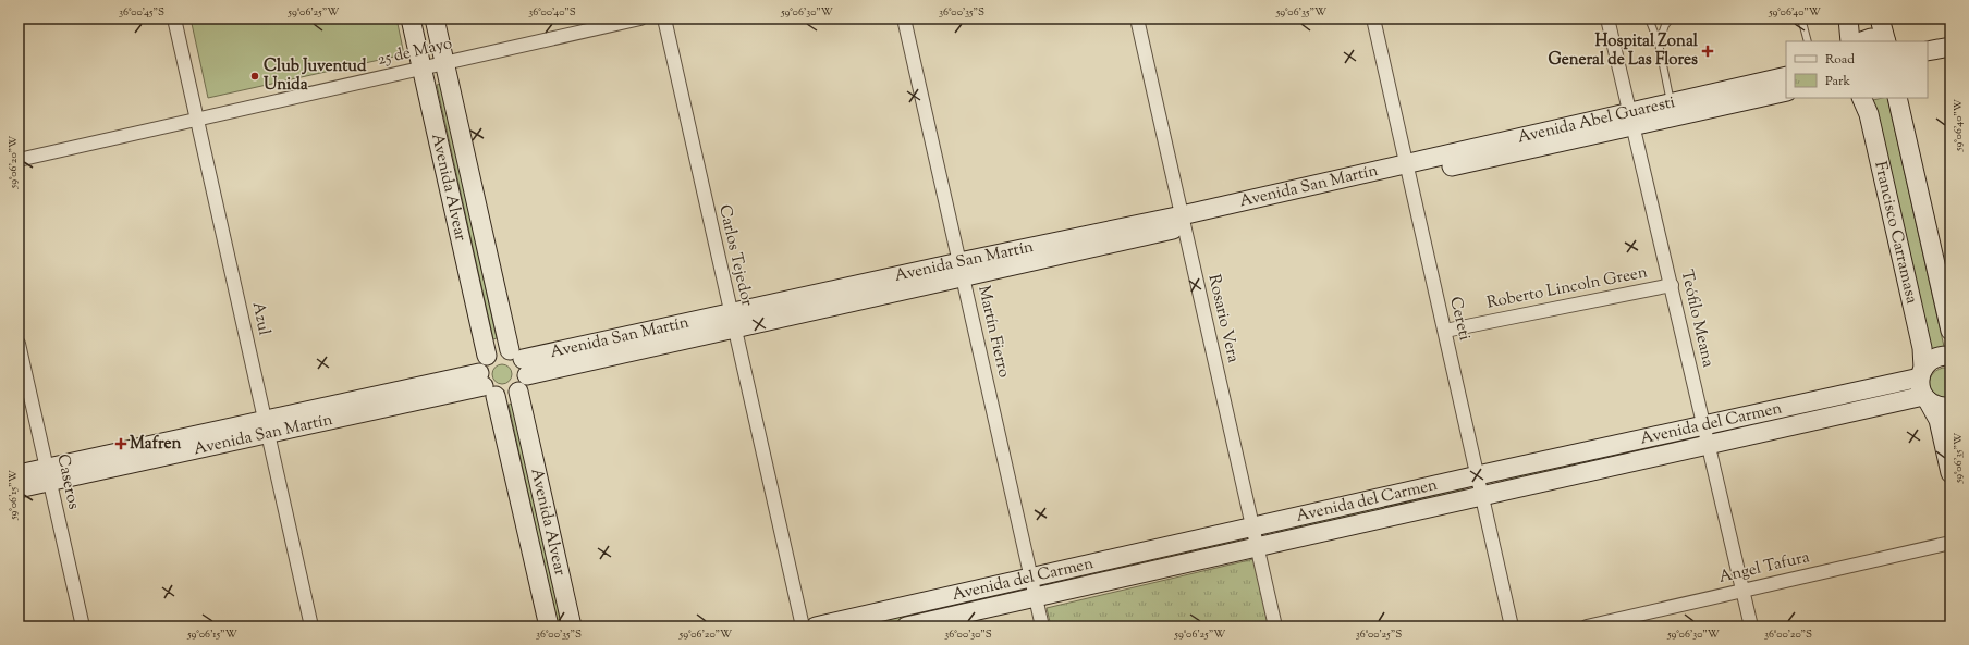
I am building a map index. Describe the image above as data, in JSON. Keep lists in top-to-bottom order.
{
  "streets": {
    "main road": [
      "Avenida Abel Guaresti",
      "Avenida San Martín",
      "Avenida Alvear",
      "Francisco Carramasa",
      "Avenida del Carmen"
    ],
    "street": [
      "25 de Mayo",
      "Carlos Tejedor",
      "Roberto Lincoln Green",
      "Azul",
      "Rosario Vera",
      "Cereti",
      "Teófilo Meana",
      "Martín Fierro",
      "Caseros",
      "Angel Tafura"
    ]
  },
  "crossings": [
    ["25 de Mayo", "Avenida Alvear"],
    ["25 de Mayo", "Azul"],
    ["Avenida Abel Guaresti", "Avenida San Martín"],
    ["Avenida Abel Guaresti", "Cereti"],
    ["Avenida Abel Guaresti", "Teófilo Meana"],
    ["Avenida San Martín", "Avenida Alvear"],
    ["Avenida San Martín", "Carlos Tejedor"],
    ["Avenida San Martín", "Azul"],
    ["Avenida San Martín", "Rosario Vera"],
    ["Avenida San Martín", "Cereti"],
    ["Avenida San Martín", "Martín Fierro"],
    ["Avenida San Martín", "Caseros"],
    ["Francisco Carramasa", "Avenida del Carmen"],
    ["Roberto Lincoln Green", "Cereti"],
    ["Roberto Lincoln Green", "Teófilo Meana"],
    ["Rosario Vera", "Avenida del Carmen"],
    ["Cereti", "Avenida del Carmen"],
    ["Teófilo Meana", "Avenida del Carmen"],
    ["Teófilo Meana", "Angel Tafura"],
    ["Martín Fierro", "Avenida del Carmen"]
  ],
  "places": {
    "health": ["Hospital Zonal General de Las Flores", "Mafren"],
    "other": ["Club Juventud Unida"]
  },
  "legend": ["Road", "Park"],
  "coordinates": [
    "36°00'45\"S",
    "59°06'25\"W",
    "36°00'40\"S",
    "59°06'30\"W",
    "36°00'35\"S",
    "59°06'35\"W",
    "59°06'40\"W",
    "59°06'20\"W",
    "59°06'15\"W",
    "36°00'30\"S",
    "36°00'25\"S",
    "36°00'20\"S"
  ]
}
